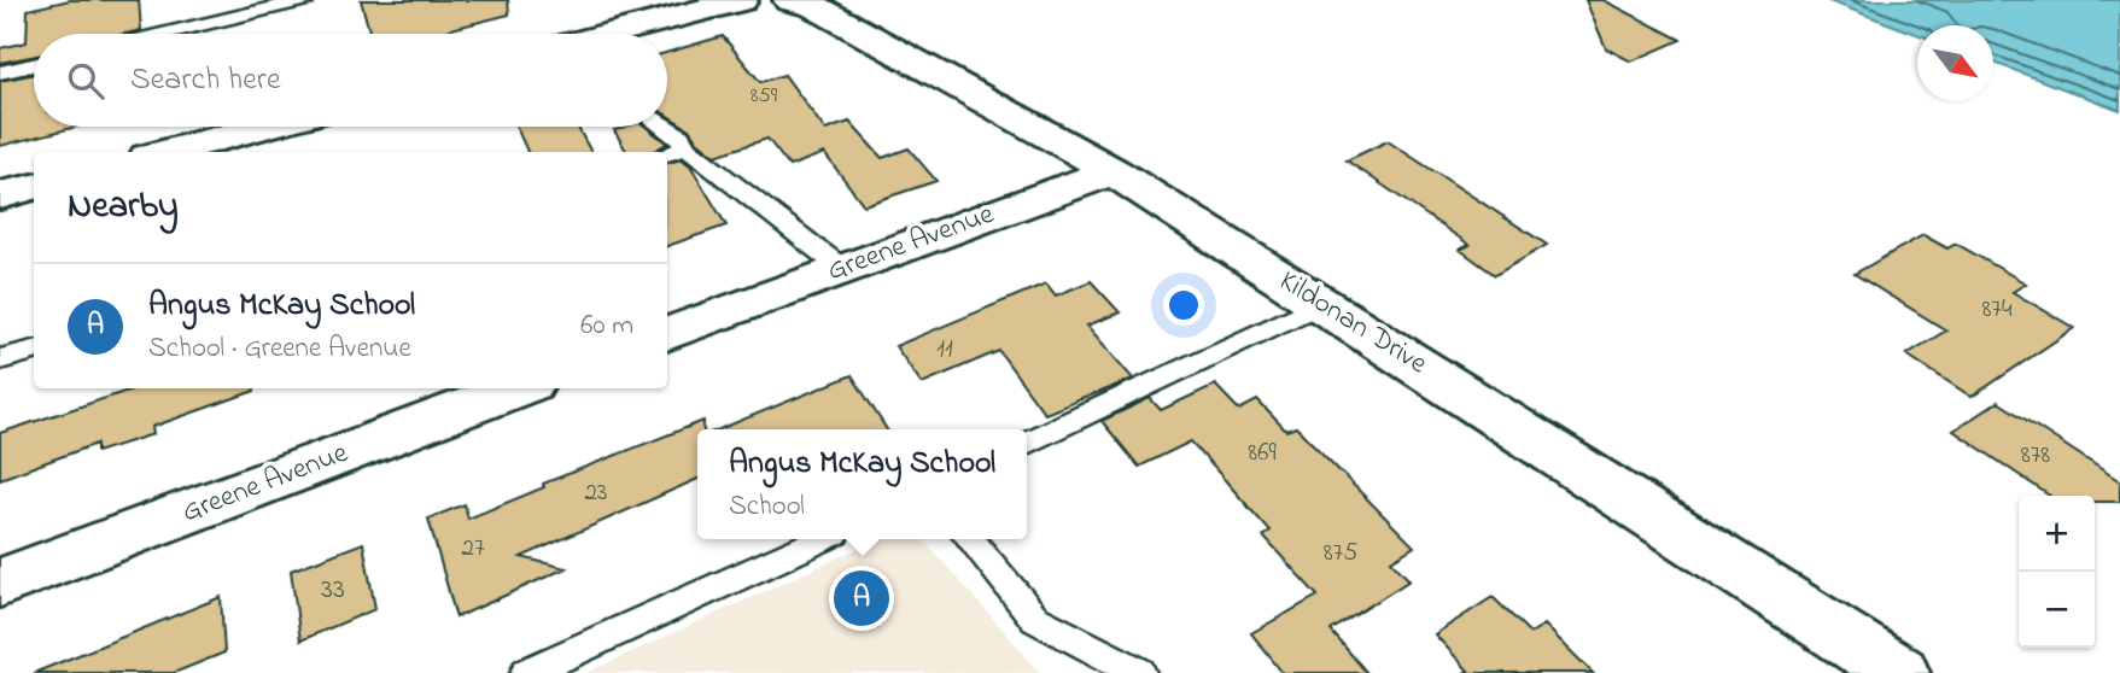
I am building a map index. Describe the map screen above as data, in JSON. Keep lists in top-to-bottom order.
{
  "streets": {
    "street": ["Greene Avenue", "Kildonan Drive"]
  },
  "crossings": [
    ["Greene Avenue", "Kildonan Drive"]
  ],
  "house_numbers": [
    "859",
    "874",
    "11",
    "869",
    "878",
    "23",
    "27",
    "875",
    "33"
  ],
  "north": "bottom right",
  "page": {
    "search": "Search here",
    "heading": "Nearby",
    "list": [
      {
        "mark": "A",
        "name": "Angus McKay School",
        "note": "School · Greene Avenue",
        "value": "60 m"
      }
    ],
    "popup": ["Angus McKay School", "School"],
    "map_buttons": ["+", "−"],
    "pins": "A"
  }
}
